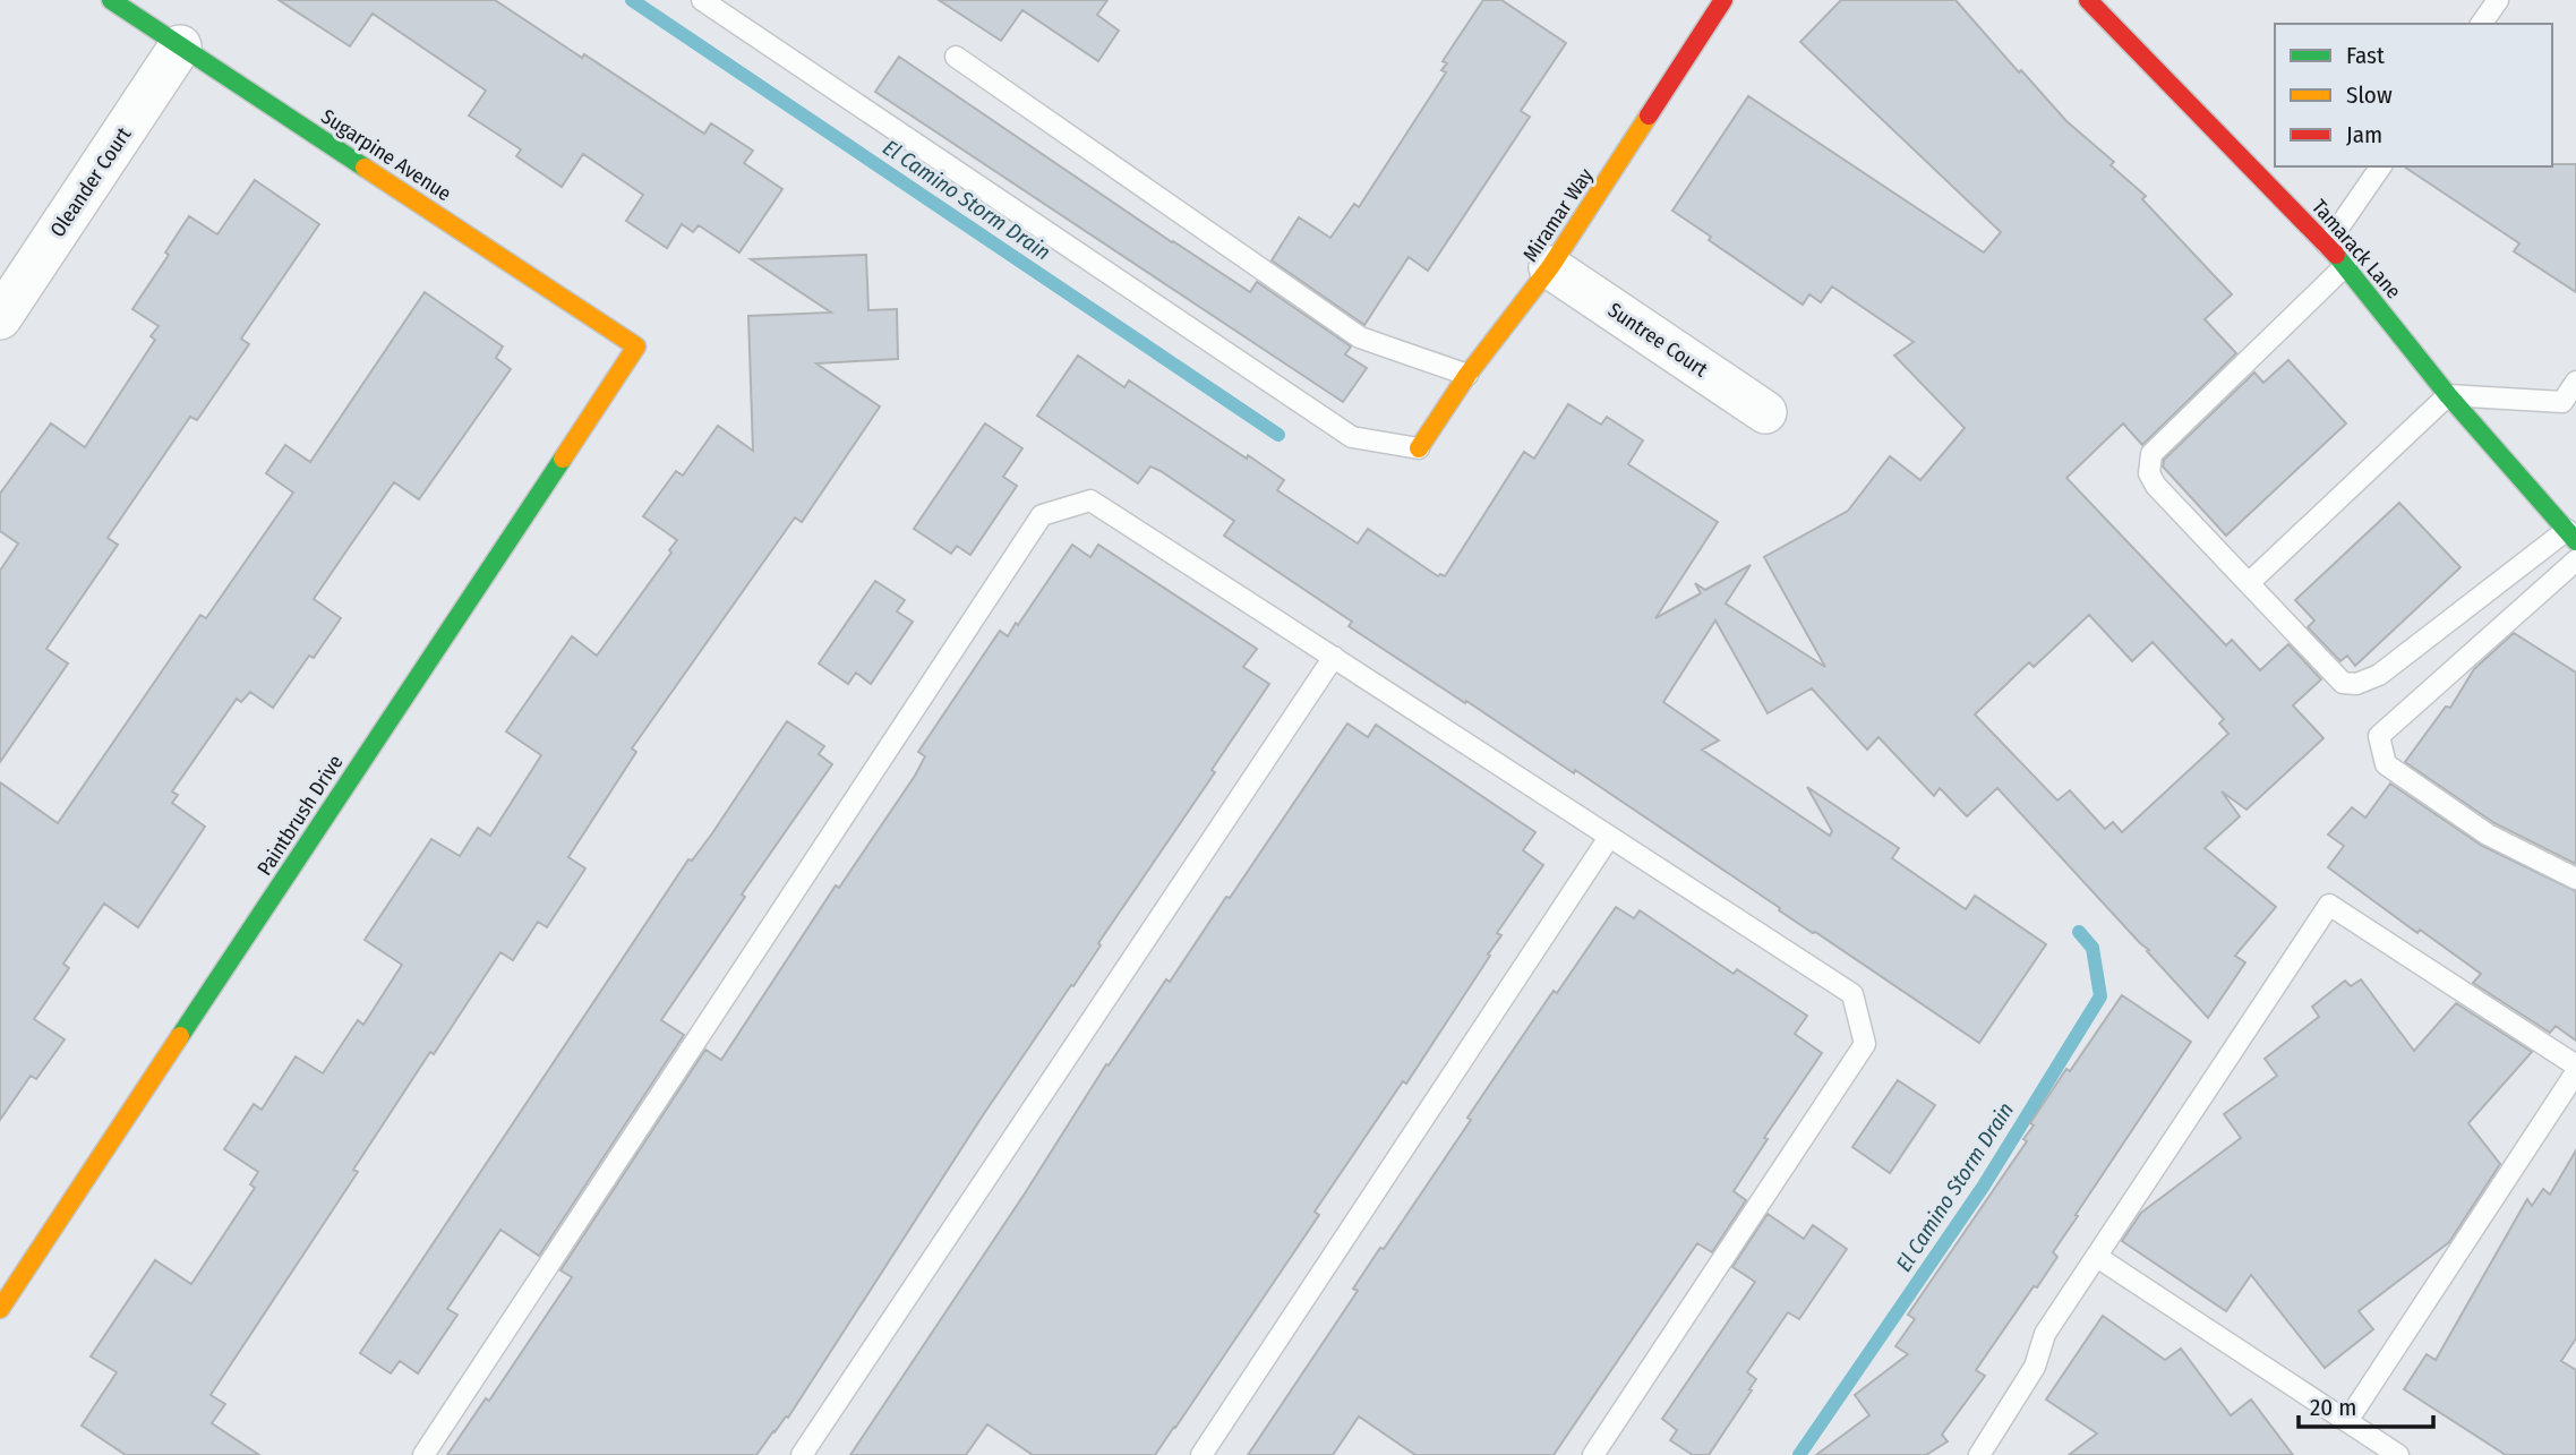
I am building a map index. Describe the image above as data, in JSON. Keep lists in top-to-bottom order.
{
  "streets": {
    "street": [
      "Sugarpine Avenue",
      "Oleander Court",
      "Miramar Way",
      "Tamarack Lane",
      "Suntree Court",
      "Paintbrush Drive"
    ]
  },
  "crossings": [
    ["Sugarpine Avenue", "Oleander Court"],
    ["Sugarpine Avenue", "Paintbrush Drive"],
    ["Miramar Way", "Suntree Court"]
  ],
  "water": ["El Camino Storm Drain"],
  "legend": ["Fast", "Slow", "Jam"],
  "scale_bar": "20 m"
}
